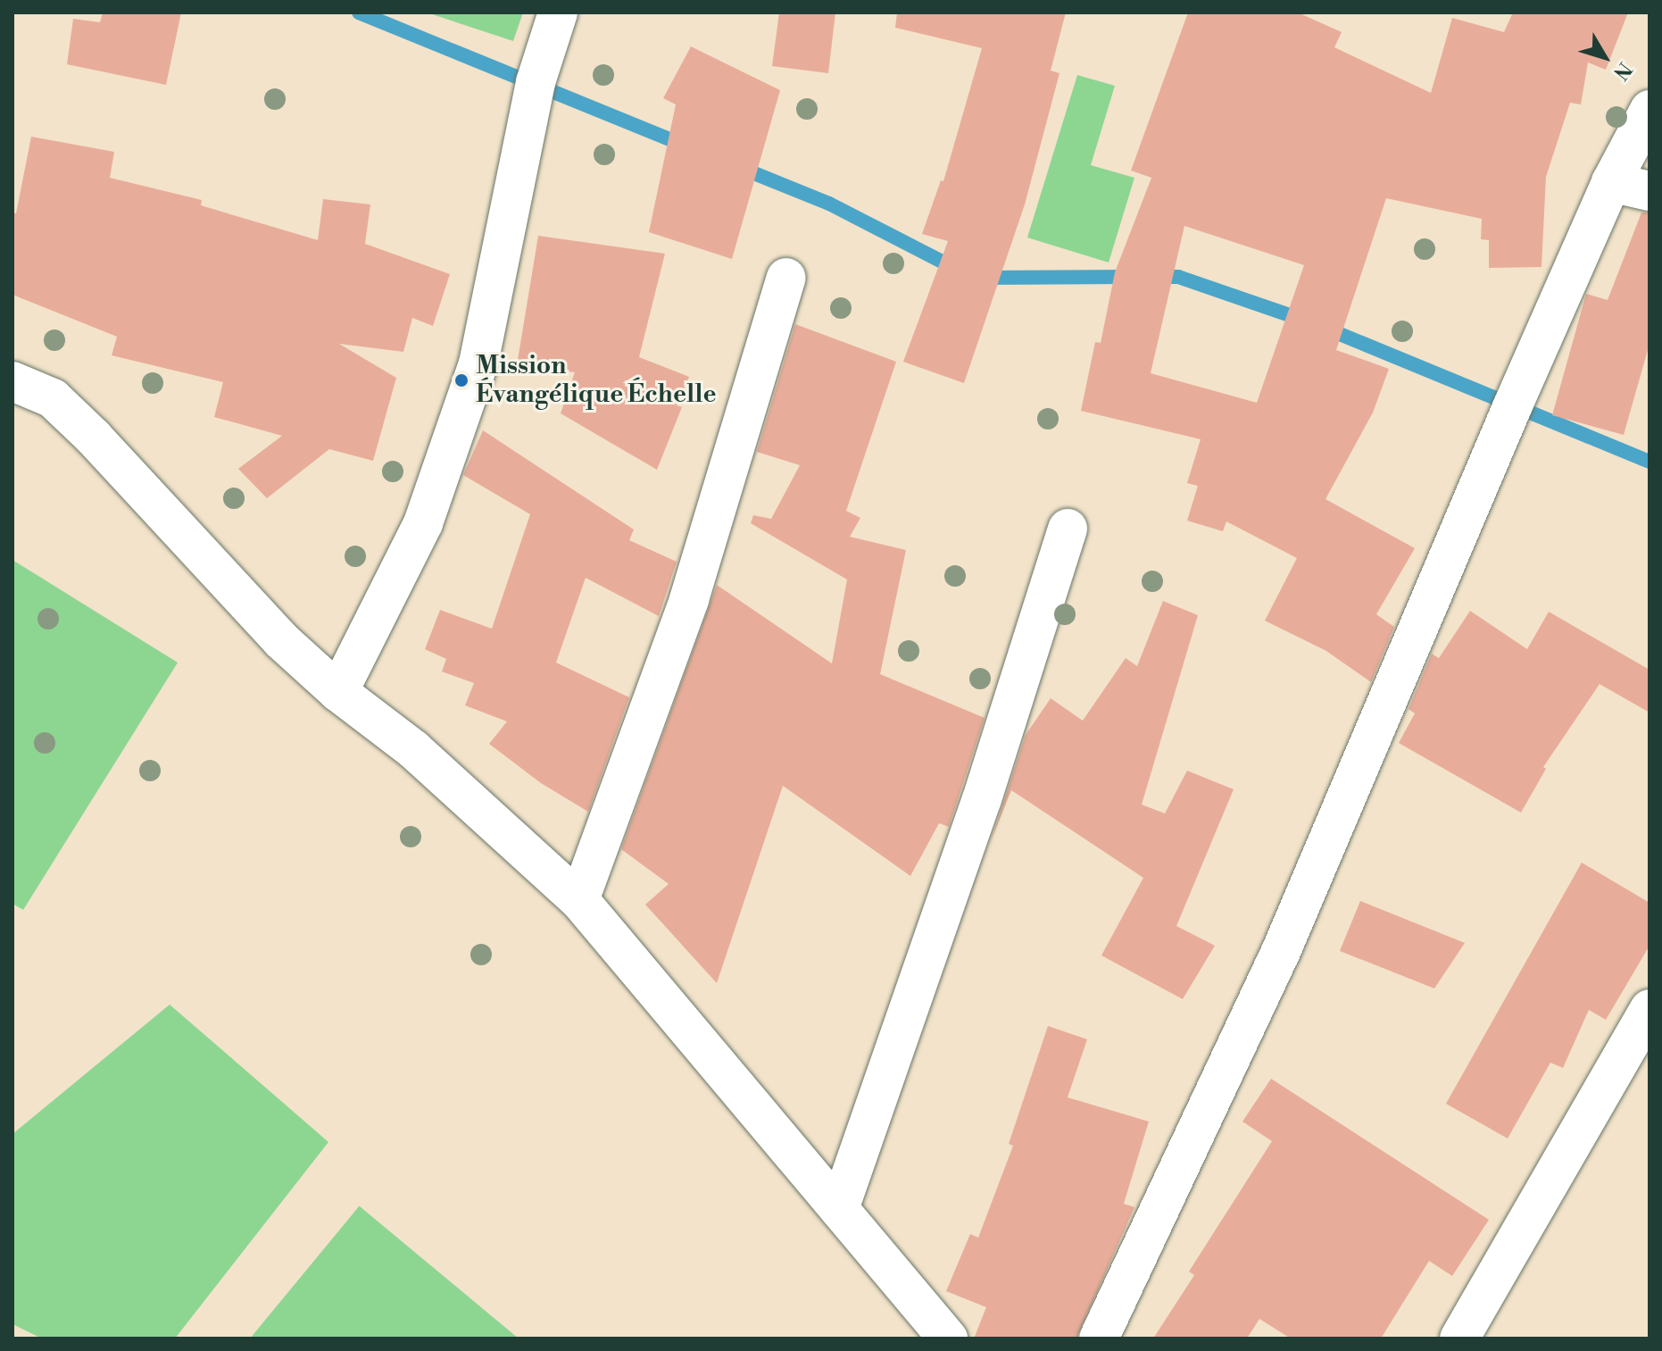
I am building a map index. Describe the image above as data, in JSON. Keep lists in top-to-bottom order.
{
  "places": ["Mission Évangélique Échelle"],
  "north": "bottom right"
}
